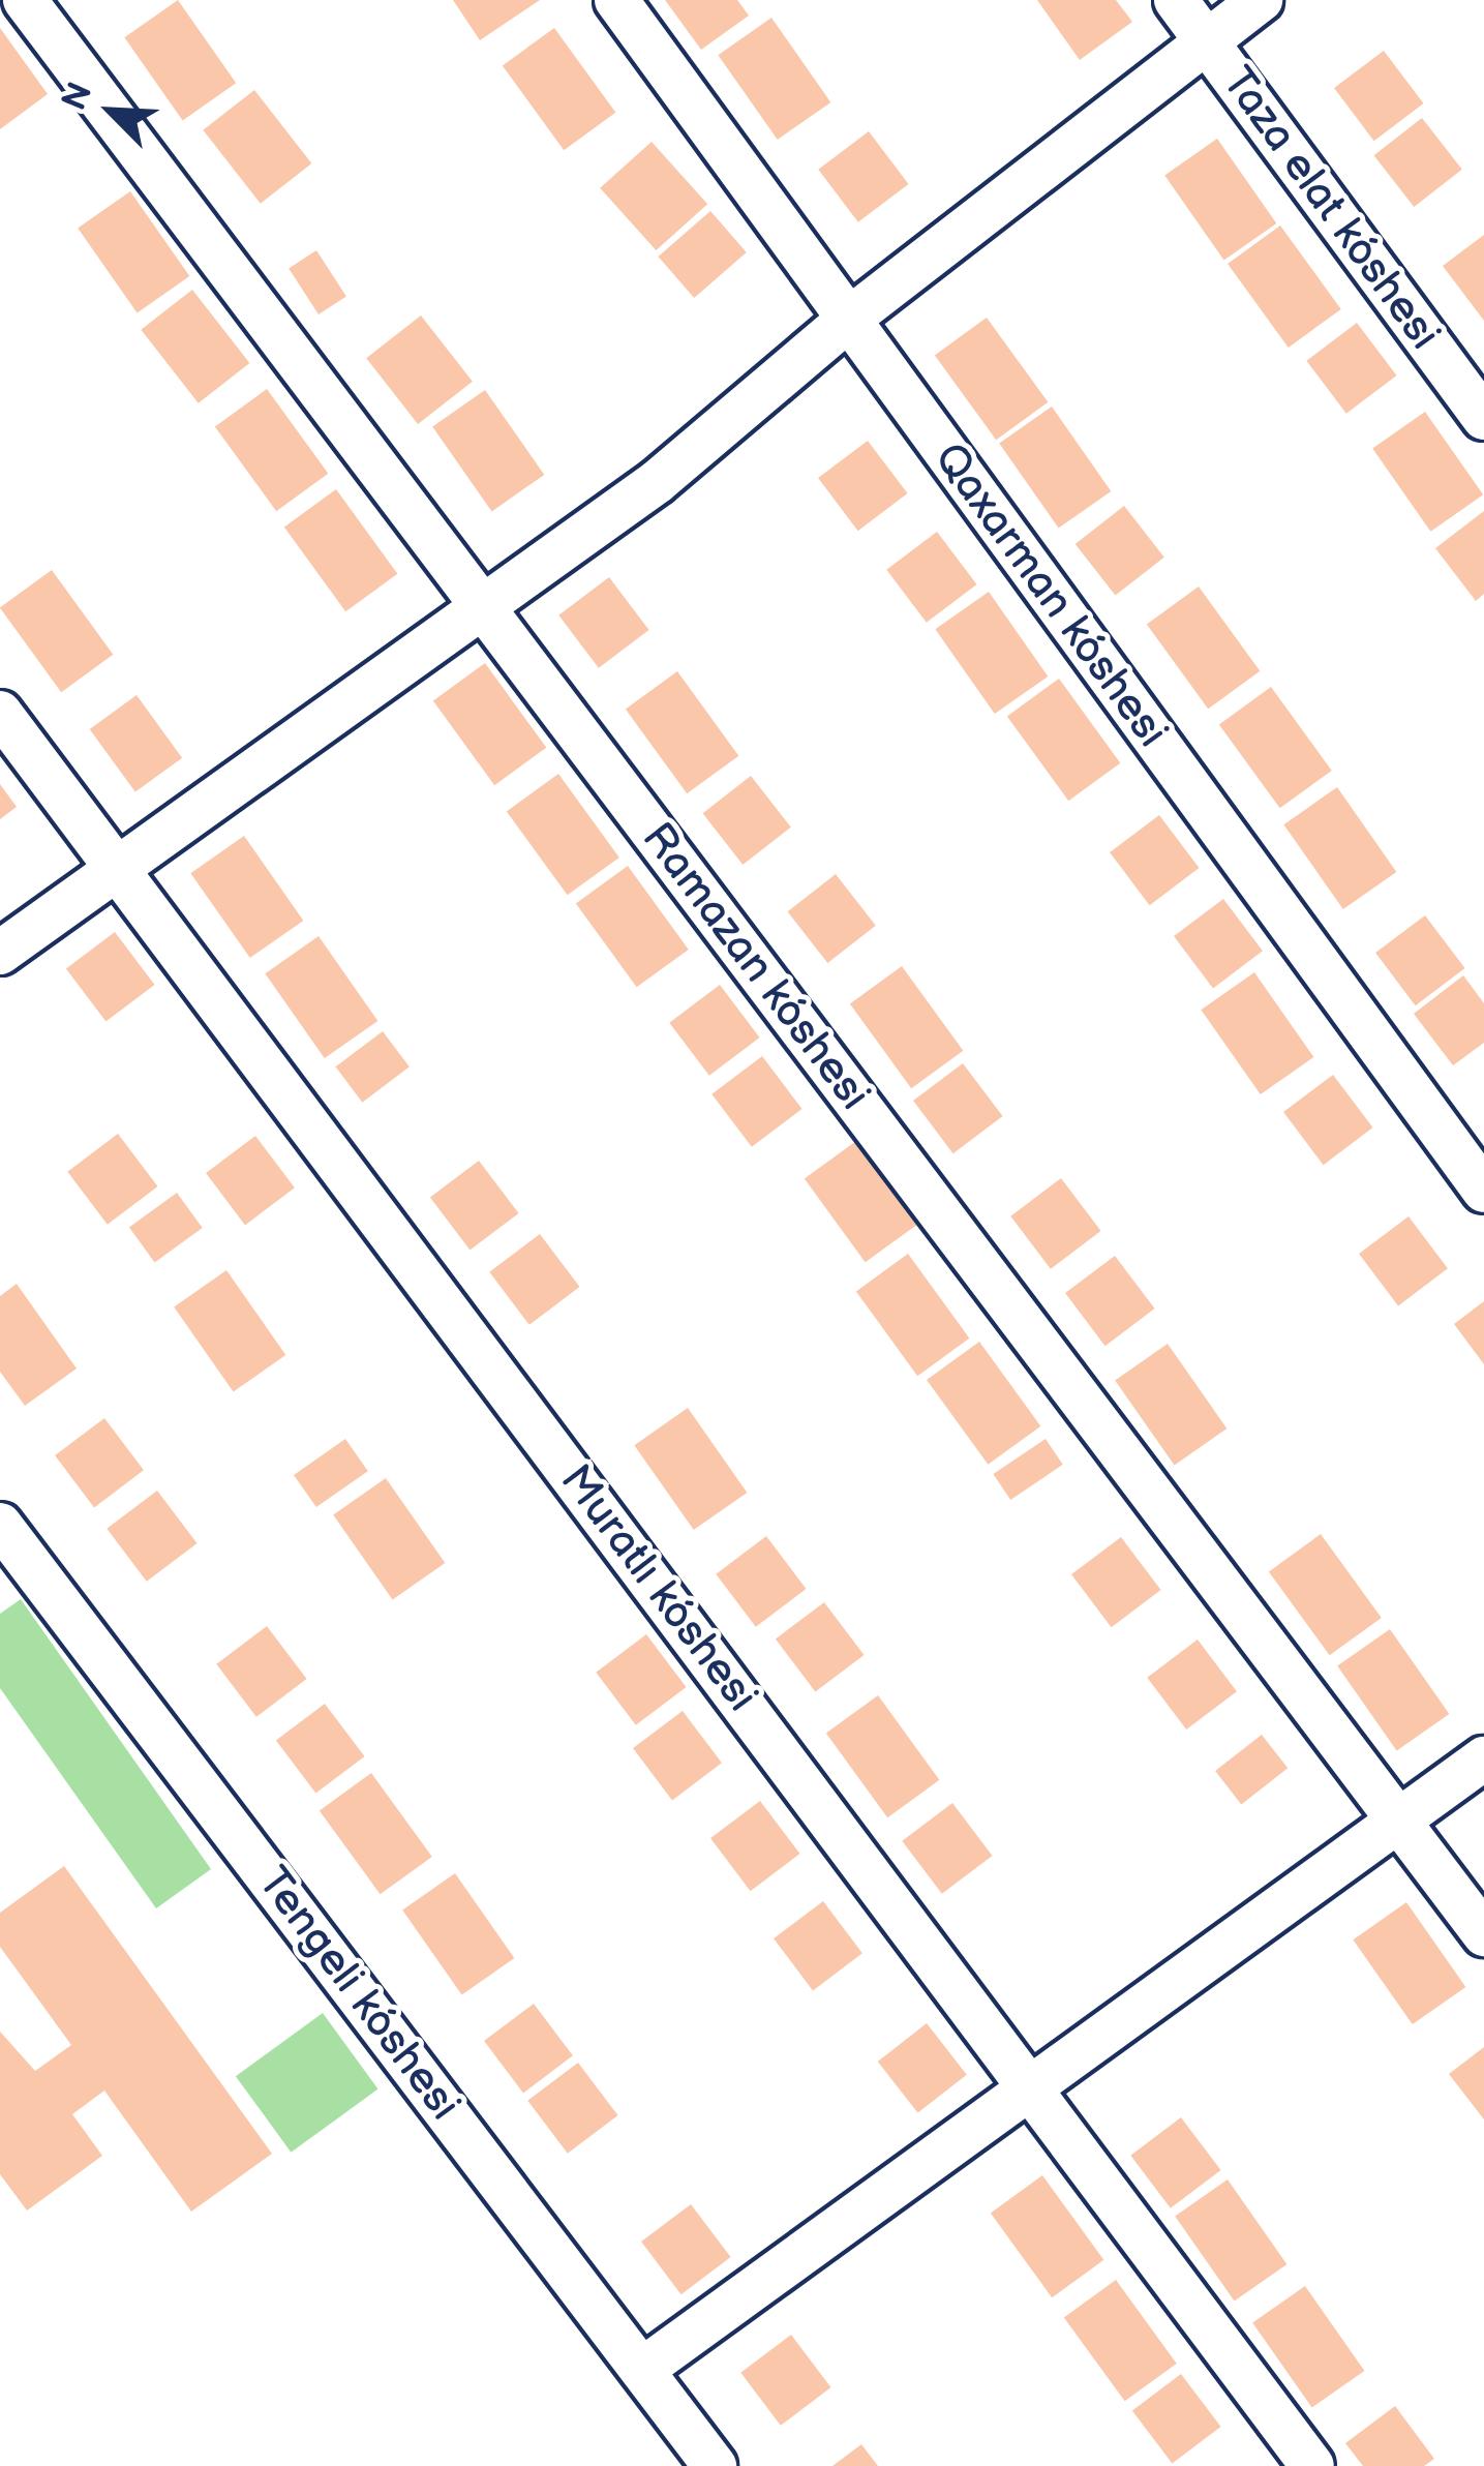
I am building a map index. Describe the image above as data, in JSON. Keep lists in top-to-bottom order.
{
  "streets": {
    "street": [
      "Taza elat kóshesi",
      "Qaxarman kóshesi",
      "Ramazan kóshesi",
      "Muratlı kóshesi",
      "Tengeli kóshesi"
    ]
  },
  "north": "top left"
}
